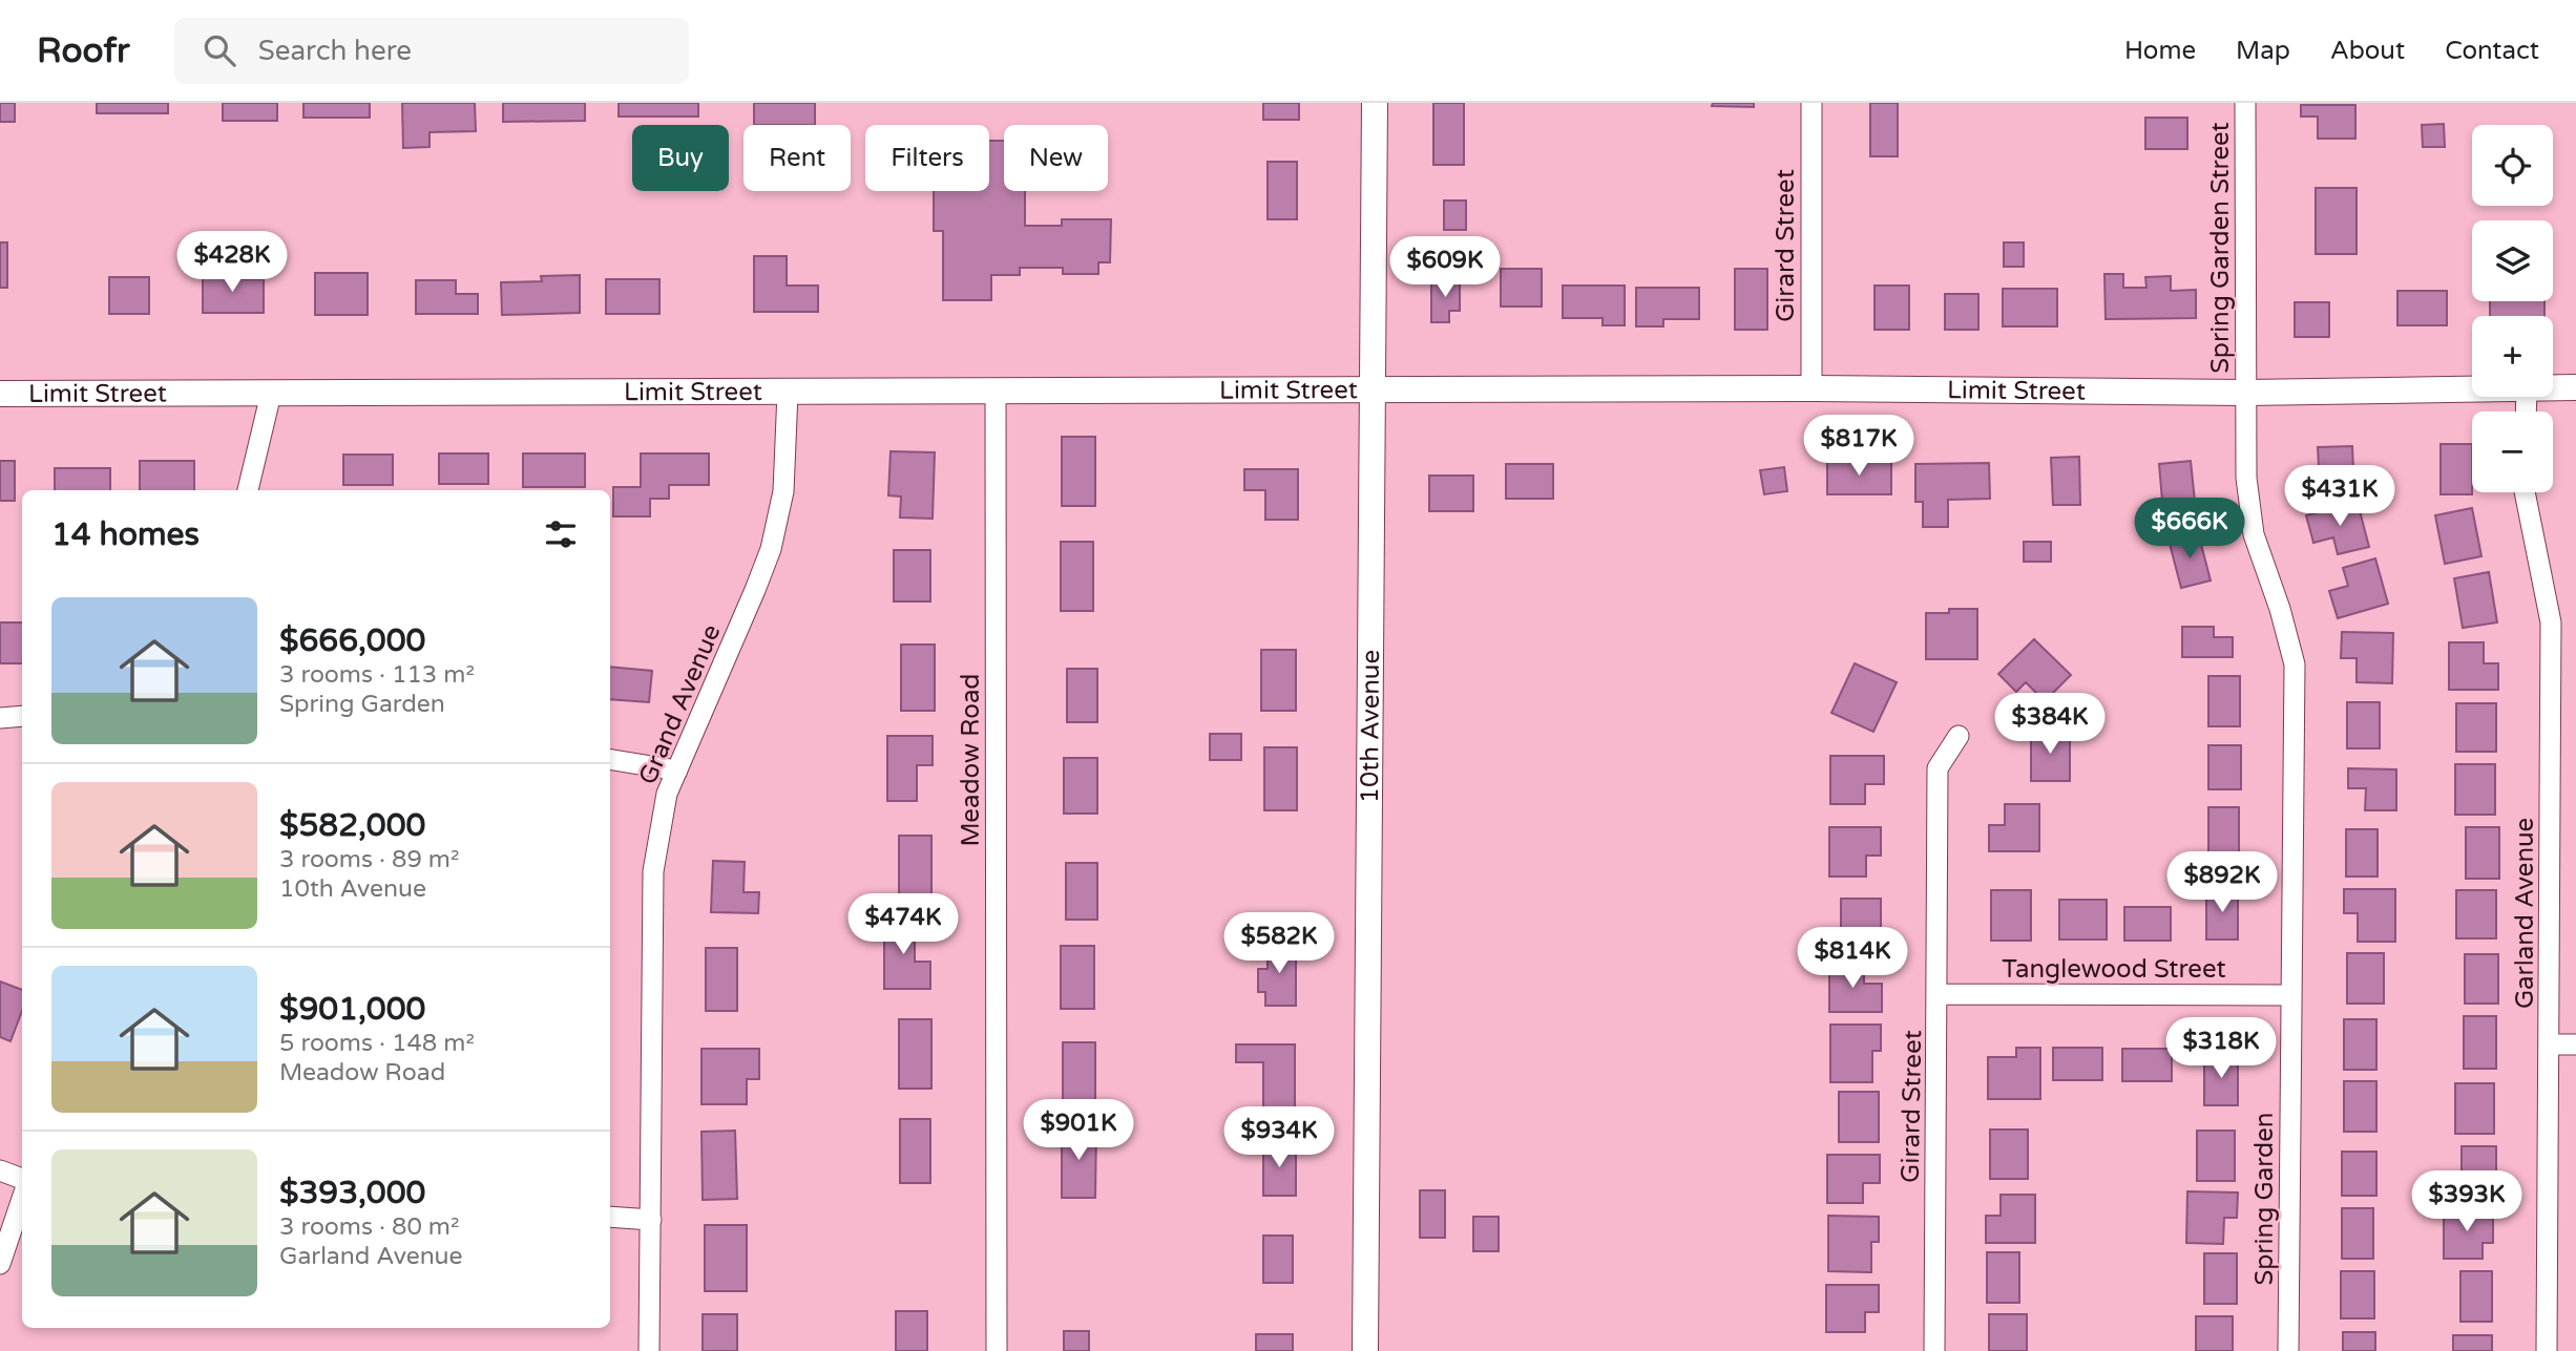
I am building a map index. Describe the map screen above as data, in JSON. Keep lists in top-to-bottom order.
{
  "streets": {
    "street": [
      "Girard Street",
      "Spring Garden Street",
      "Limit Street",
      "Grand Avenue",
      "10th Avenue",
      "Meadow Road",
      "Garland Avenue",
      "Tanglewood Street",
      "Spring Garden"
    ]
  },
  "crossings": [
    ["Girard Street", "Limit Street"],
    ["Girard Street", "Tanglewood Street"],
    ["Spring Garden Street", "Limit Street"],
    ["Spring Garden Street", "Spring Garden"],
    ["Limit Street", "Grand Avenue"],
    ["Limit Street", "10th Avenue"],
    ["Limit Street", "Meadow Road"],
    ["Limit Street", "Spring Garden"],
    ["Tanglewood Street", "Spring Garden"]
  ],
  "page": {
    "header": "Roofr",
    "search": "Search here",
    "nav": [
      "Home",
      "Map",
      "About",
      "Contact"
    ],
    "map_buttons": ["+", "−"],
    "chip": [
      "Buy",
      "Rent",
      "Filters",
      "New"
    ],
    "price": [
      "$428K",
      "$609K",
      "$817K",
      "$431K",
      "$666K",
      "$384K",
      "$892K",
      "$474K",
      "$582K",
      "$814K",
      "$318K",
      "$901K",
      "$934K",
      "$393K"
    ],
    "heading": "14 homes",
    "list": [
      {
        "name": "$666,000",
        "note": "3 rooms · 113 m² · Spring Garden"
      },
      {
        "name": "$582,000",
        "note": "3 rooms · 89 m² · 10th Avenue"
      },
      {
        "name": "$901,000",
        "note": "5 rooms · 148 m² · Meadow Road"
      },
      {
        "name": "$393,000",
        "note": "3 rooms · 80 m² · Garland Avenue"
      }
    ]
  }
}
